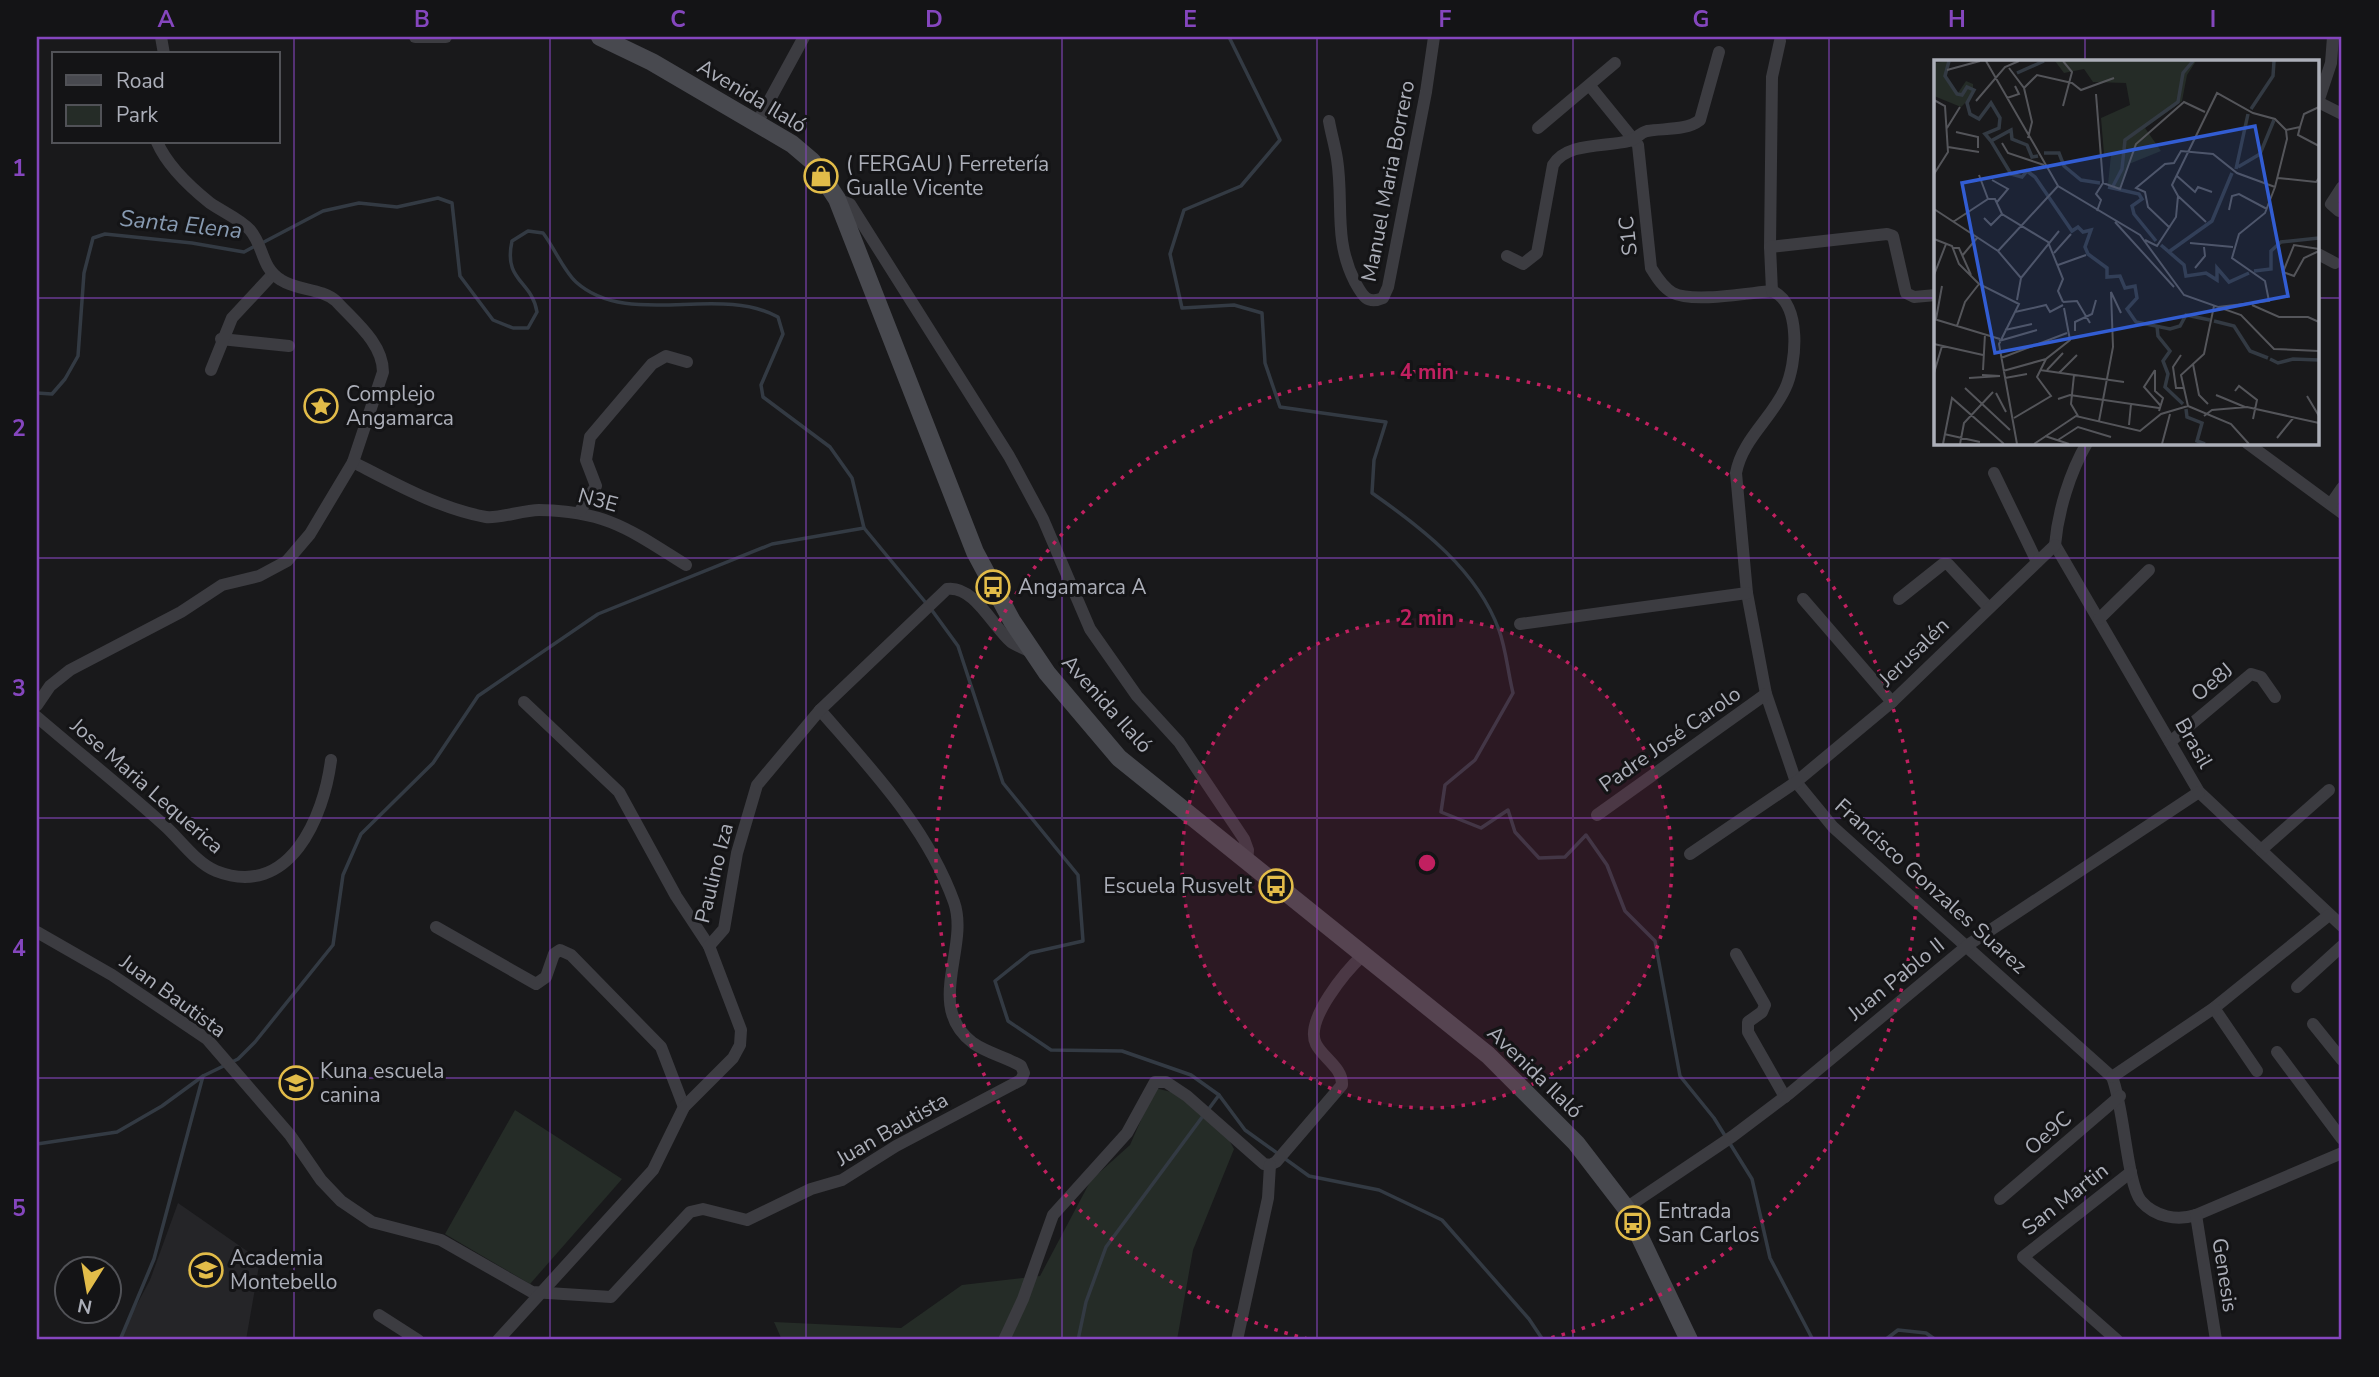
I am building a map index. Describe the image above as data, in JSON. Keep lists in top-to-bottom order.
{
  "streets": {
    "main road": ["Avenida Ilaló"],
    "street": [
      "Manuel Maria Borrero",
      "S1C",
      "N3E",
      "Jerusalén",
      "Oe8J",
      "Padre José Carolo",
      "Brasil",
      "Jose Maria Lequerica",
      "Paulino Iza",
      "Francisco Gonzales Suarez",
      "Juan Pablo II",
      "Juan Bautista",
      "Oe9C",
      "San Martin",
      "Genesis"
    ]
  },
  "crossings": [
    ["Avenida Ilaló", "Paulino Iza"],
    ["Avenida Ilaló", "Juan Pablo II"],
    ["S1C", "Francisco Gonzales Suarez"],
    ["Jerusalén", "Brasil"],
    ["Jerusalén", "Francisco Gonzales Suarez"],
    ["Oe8J", "Brasil"],
    ["Padre José Carolo", "Francisco Gonzales Suarez"],
    ["Brasil", "Juan Pablo II"],
    ["Paulino Iza", "Juan Bautista"],
    ["Francisco Gonzales Suarez", "Juan Pablo II"],
    ["Francisco Gonzales Suarez", "Oe9C"],
    ["Francisco Gonzales Suarez", "San Martin"],
    ["Francisco Gonzales Suarez", "Genesis"]
  ],
  "water": ["Santa Elena"],
  "places": {
    "shop": ["( FERGAU ) Ferretería Gualle Vicente"],
    "place": ["Complejo Angamarca"],
    "bus stop": ["Angamarca A", "Escuela Rusvelt", "Entrada San Carlos"],
    "school or university": ["Kuna escuela canina", "Academia Montebello"]
  },
  "legend": ["Road", "Park"],
  "north": "bottom",
  "grid": {
    "columns": [
      "A",
      "B",
      "C",
      "D",
      "E",
      "F",
      "G",
      "H",
      "I"
    ],
    "rows": [
      "1",
      "2",
      "3",
      "4",
      "5"
    ]
  },
  "rings": ["4 min", "2 min"]
}
